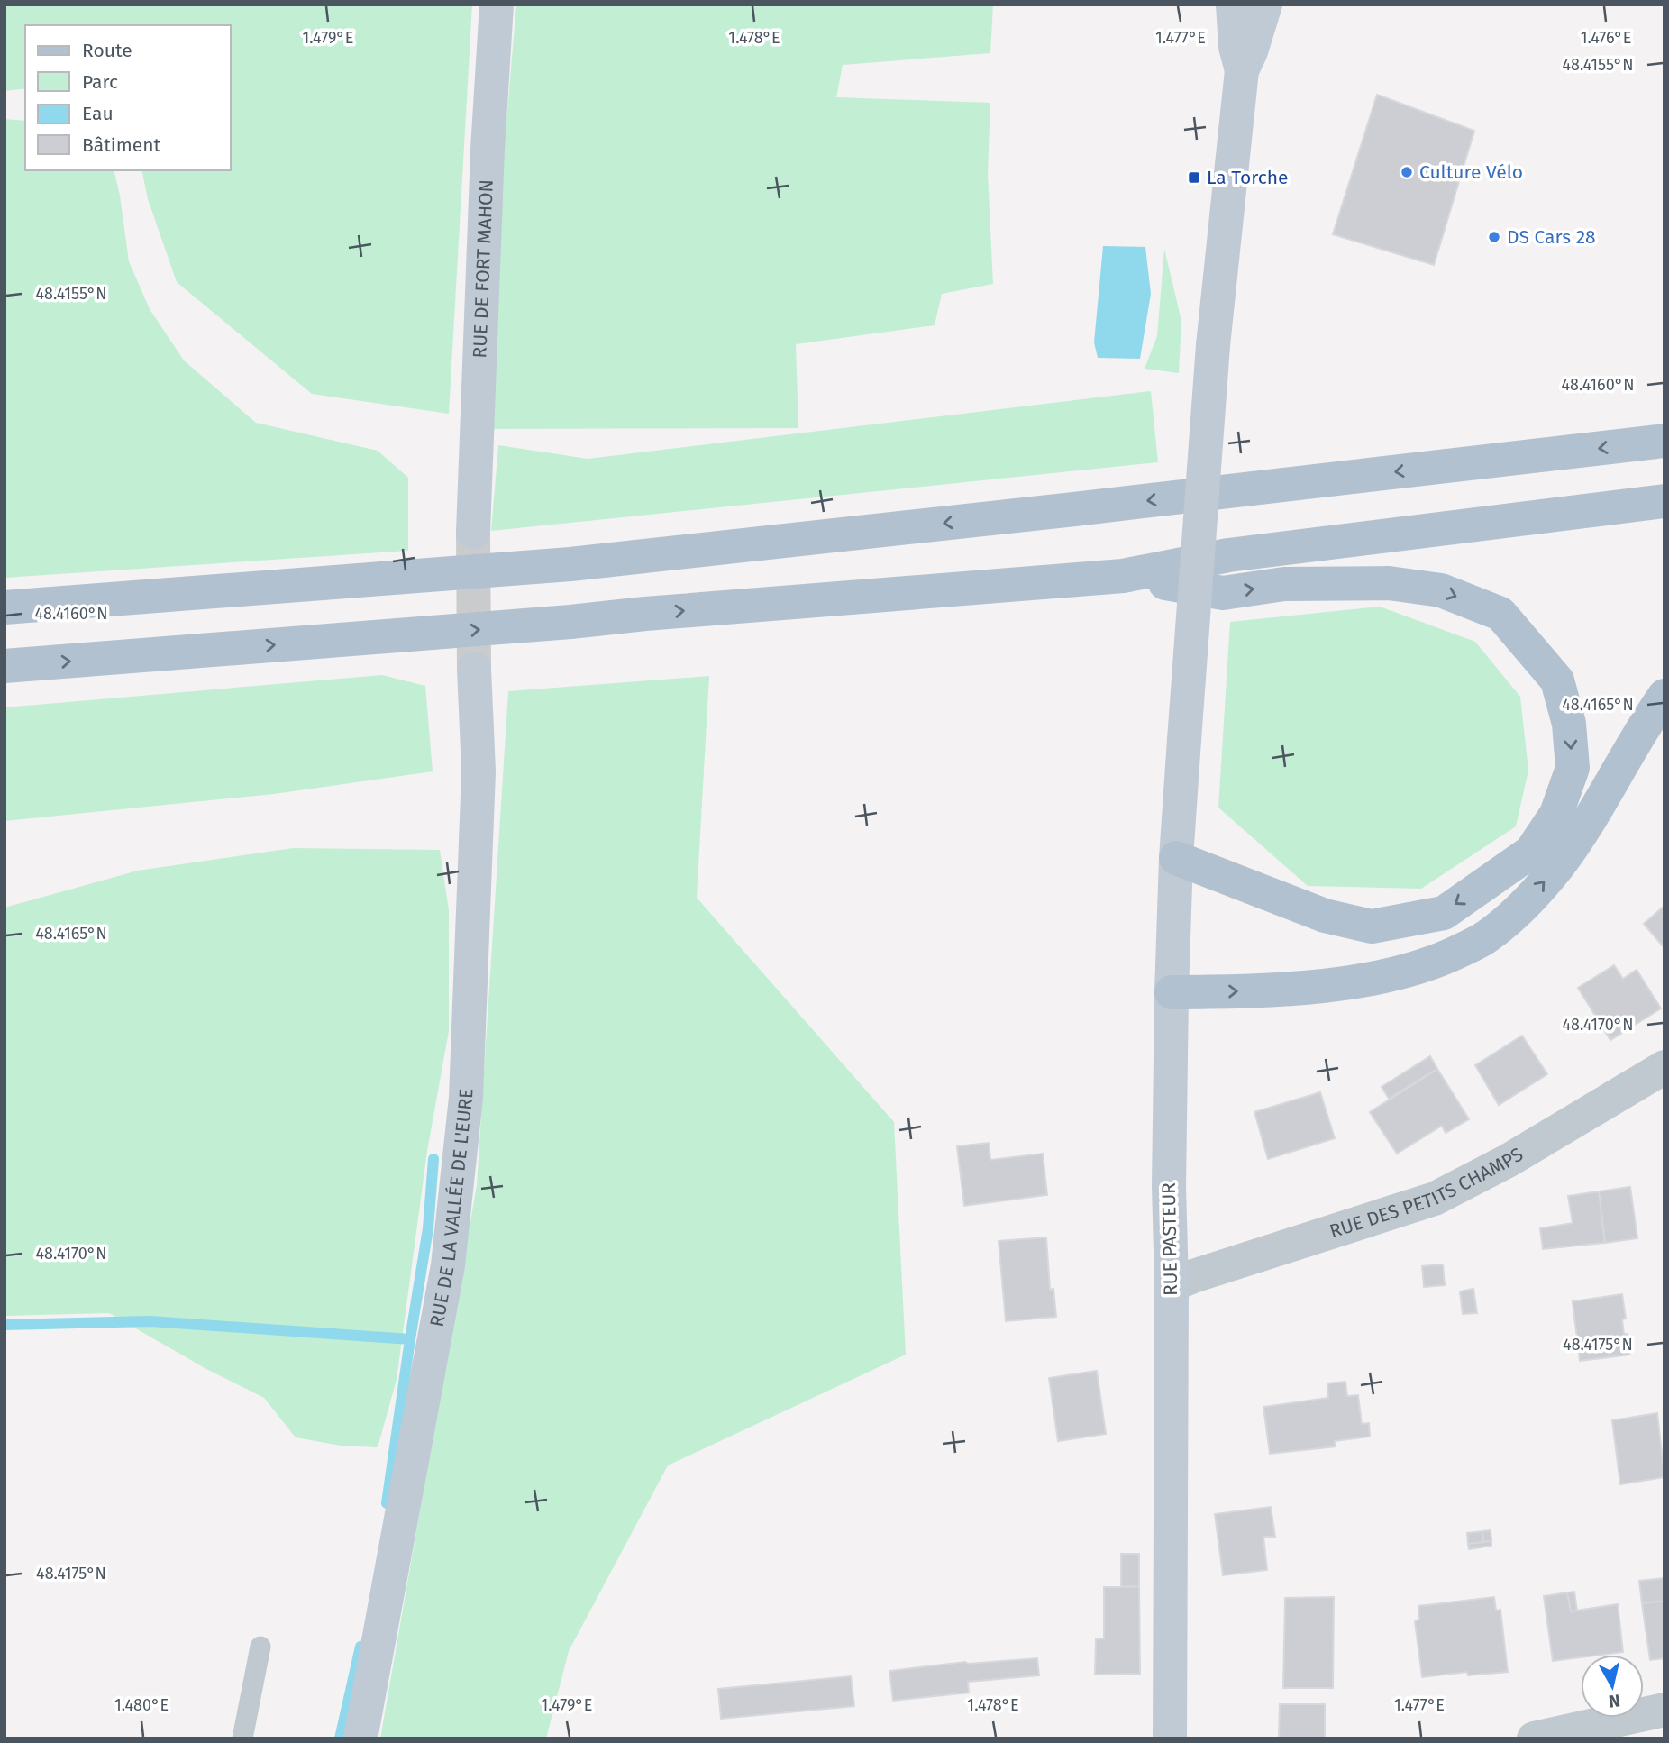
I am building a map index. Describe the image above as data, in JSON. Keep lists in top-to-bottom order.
{
  "streets": {
    "street": [
      "RUE DE FORT MAHON",
      "RUE DES PETITS CHAMPS",
      "RUE DE LA VALLÉE DE L'EURE",
      "RUE PASTEUR"
    ]
  },
  "crossings": [
    ["RUE DES PETITS CHAMPS", "RUE PASTEUR"]
  ],
  "places": {
    "other": ["Culture Vélo", "DS Cars 28"],
    "transit": ["La Torche"]
  },
  "legend": [
    "Route",
    "Parc",
    "Eau",
    "Bâtiment"
  ],
  "north": "bottom",
  "coordinates": [
    "1.479°E",
    "1.478°E",
    "1.477°E",
    "1.476°E",
    "48.4155°N",
    "48.4160°N",
    "48.4165°N",
    "48.4170°N",
    "48.4175°N",
    "1.480°E"
  ]
}
